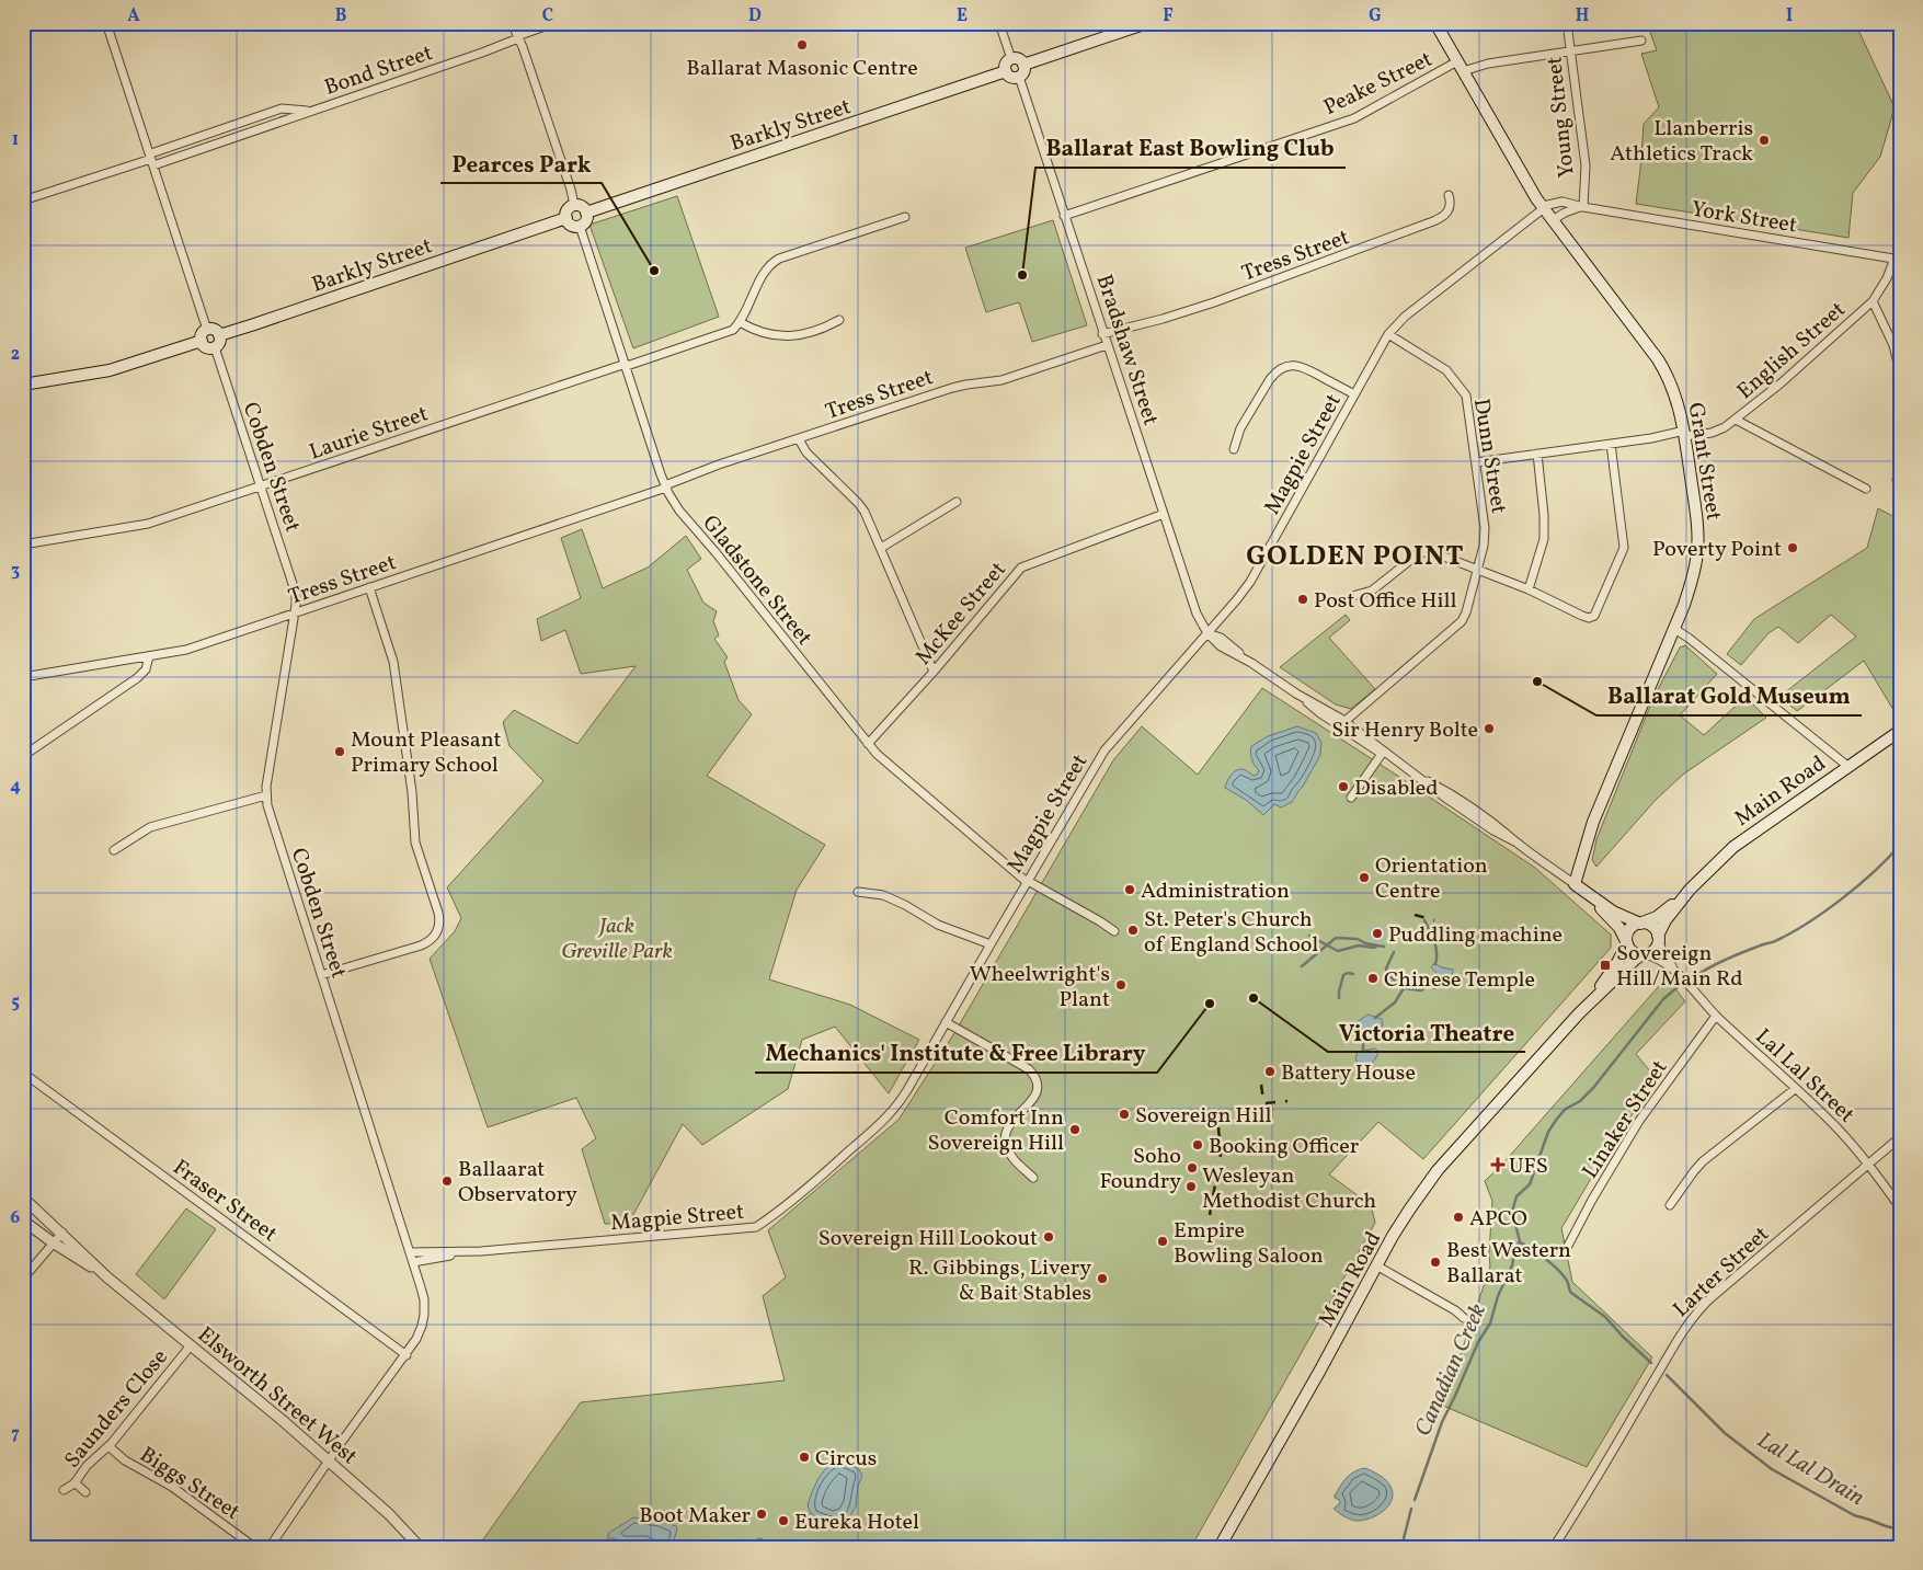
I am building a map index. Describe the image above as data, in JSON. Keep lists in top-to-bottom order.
{
  "streets": {
    "main road": ["Barkly Street", "Grant Street", "Main Road"],
    "street": [
      "Bond Street",
      "Peake Street",
      "Young Street",
      "York Street",
      "Tress Street",
      "Bradshaw Street",
      "English Street",
      "Laurie Street",
      "Magpie Street",
      "Dunn Street",
      "Cobden Street",
      "Gladstone Street",
      "McKee Street",
      "Lal Lal Street",
      "Linaker Street",
      "Fraser Street",
      "Larter Street",
      "Elsworth Street West",
      "Saunders Close",
      "Biggs Street"
    ]
  },
  "crossings": [
    ["Peake Street", "Young Street"],
    ["Peake Street", "Bradshaw Street"],
    ["Peake Street", "Grant Street"],
    ["Young Street", "York Street"],
    ["Barkly Street", "Bradshaw Street"],
    ["Barkly Street", "Cobden Street"],
    ["Barkly Street", "Gladstone Street"],
    ["York Street", "English Street"],
    ["York Street", "Magpie Street"],
    ["York Street", "Grant Street"],
    ["Tress Street", "Bradshaw Street"],
    ["Tress Street", "Cobden Street"],
    ["Tress Street", "Gladstone Street"],
    ["Bradshaw Street", "Magpie Street"],
    ["Bradshaw Street", "McKee Street"],
    ["English Street", "Dunn Street"],
    ["English Street", "Grant Street"],
    ["Laurie Street", "Cobden Street"],
    ["Laurie Street", "Gladstone Street"],
    ["Magpie Street", "Dunn Street"],
    ["Magpie Street", "Grant Street"],
    ["Magpie Street", "Cobden Street"],
    ["Magpie Street", "Gladstone Street"],
    ["Cobden Street", "Fraser Street"],
    ["Cobden Street", "Elsworth Street West"],
    ["Gladstone Street", "McKee Street"],
    ["Main Road", "Lal Lal Street"],
    ["Lal Lal Street", "Linaker Street"],
    ["Lal Lal Street", "Larter Street"],
    ["Elsworth Street West", "Saunders Close"],
    ["Saunders Close", "Biggs Street"]
  ],
  "districts": ["GOLDEN POINT"],
  "water": ["Canadian Creek", "Lal Lal Drain"],
  "parks": ["Jack Greville Park"],
  "places": {
    "other": [
      "Ballarat Masonic Centre",
      "Llanberris Athletics Track",
      "Pearces Park",
      "Ballarat East Bowling Club",
      "Poverty Point",
      "Post Office Hill",
      "Ballarat Gold Museum",
      "Sir Henry Bolte",
      "Mount Pleasant Primary School",
      "Disabled",
      "Orientation Centre",
      "Administration",
      "St. Peter's Church of England School",
      "Puddling machine",
      "Chinese Temple",
      "Wheelwright's Plant",
      "Victoria Theatre",
      "Mechanics' Institute & Free Library",
      "Battery House",
      "Sovereign Hill",
      "Comfort Inn Sovereign Hill",
      "Booking Officer",
      "Soho Foundry",
      "Ballaarat Observatory",
      "Wesleyan Methodist Church",
      "APCO",
      "Sovereign Hill Lookout",
      "Empire Bowling Saloon",
      "Best Western Ballarat",
      "R. Gibbings, Livery & Bait Stables",
      "Circus",
      "Boot Maker",
      "Eureka Hotel"
    ],
    "transit": ["Sovereign Hill/Main Rd"],
    "health": ["UFS"]
  },
  "grid": {
    "columns": [
      "A",
      "B",
      "C",
      "D",
      "E",
      "F",
      "G",
      "H",
      "I"
    ],
    "rows": [
      "1",
      "2",
      "3",
      "4",
      "5",
      "6",
      "7"
    ]
  }
}
